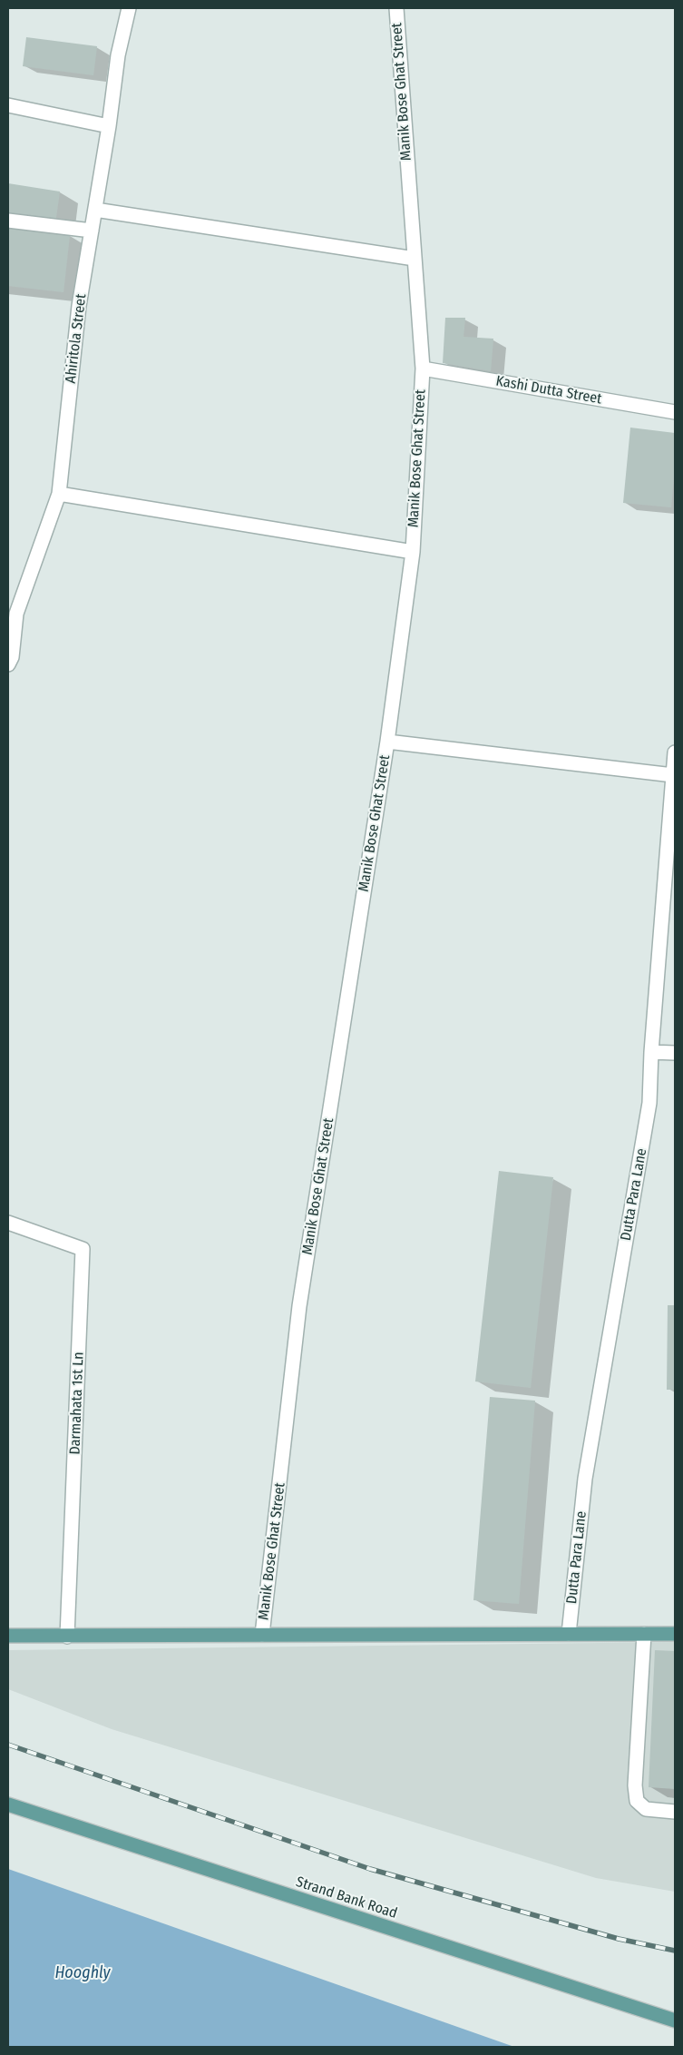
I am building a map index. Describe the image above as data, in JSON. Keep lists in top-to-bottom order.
{
  "streets": {
    "main road": ["Strand Bank Road"],
    "street": [
      "Manik Bose Ghat Street",
      "Ahiritola Street",
      "Kashi Dutta Street",
      "Dutta Para Lane",
      "Darmahata 1st Ln"
    ]
  },
  "crossings": [
    ["Manik Bose Ghat Street", "Kashi Dutta Street"]
  ],
  "water": ["Hooghly"]
}
